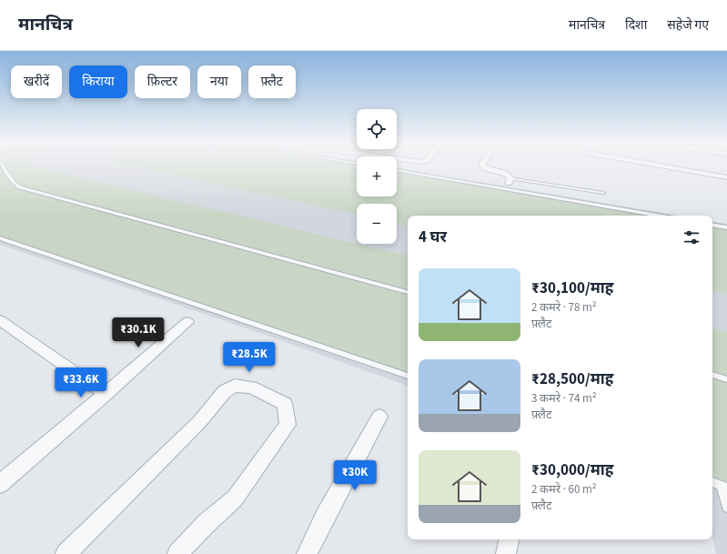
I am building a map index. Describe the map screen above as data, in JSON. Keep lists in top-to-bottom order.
{
  "page": {
    "header": "मानचित्र",
    "nav": ["मानचित्र", "दिशा", "सहेजे गए"],
    "chip": [
      "खरीदें",
      "किराया",
      "फ़िल्टर",
      "नया",
      "फ़्लैट"
    ],
    "map_buttons": ["+", "−"],
    "heading": "4 घर",
    "list": [
      {
        "name": "₹30,100/माह",
        "note": "2 कमरे · 78 m² · फ़्लैट"
      },
      {
        "name": "₹28,500/माह",
        "note": "3 कमरे · 74 m² · फ़्लैट"
      },
      {
        "name": "₹30,000/माह",
        "note": "2 कमरे · 60 m² · फ़्लैट"
      }
    ],
    "price": [
      "₹30.1K",
      "₹28.5K",
      "₹33.6K",
      "₹30K"
    ]
  }
}
